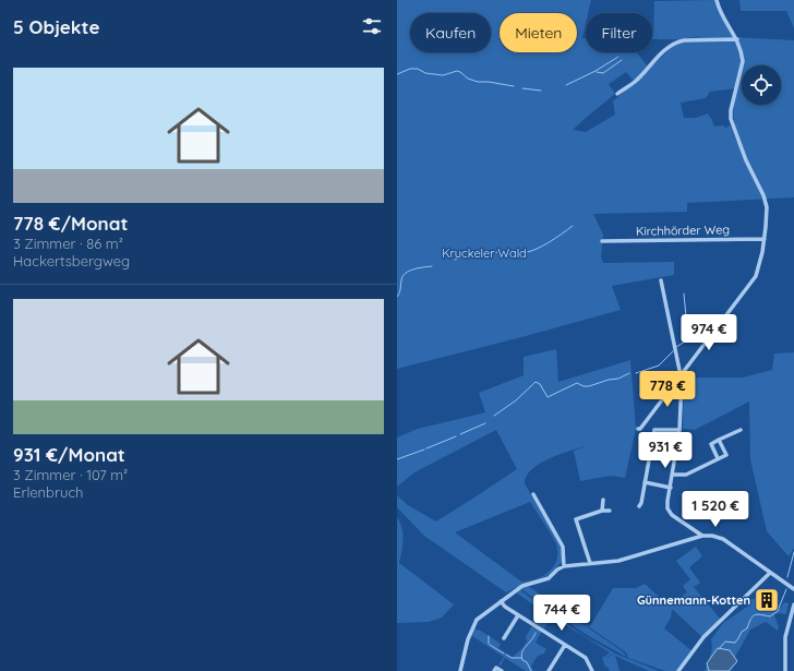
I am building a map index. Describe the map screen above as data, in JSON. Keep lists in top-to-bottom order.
{
  "streets": {
    "street": ["Kirchhörder Weg"]
  },
  "parks": ["Kruckeler Wald"],
  "places": {
    "building": ["Günnemann-Kotten"]
  },
  "page": {
    "heading": "5 Objekte",
    "chip": ["Kaufen", "Mieten", "Filter"],
    "list": [
      {
        "name": "778 €/Monat",
        "note": "3 Zimmer · 86 m² · Hackertsbergweg"
      },
      {
        "name": "931 €/Monat",
        "note": "3 Zimmer · 107 m² · Erlenbruch"
      }
    ],
    "price": [
      "974 €",
      "778 €",
      "931 €",
      "1 520 €",
      "744 €"
    ]
  }
}
